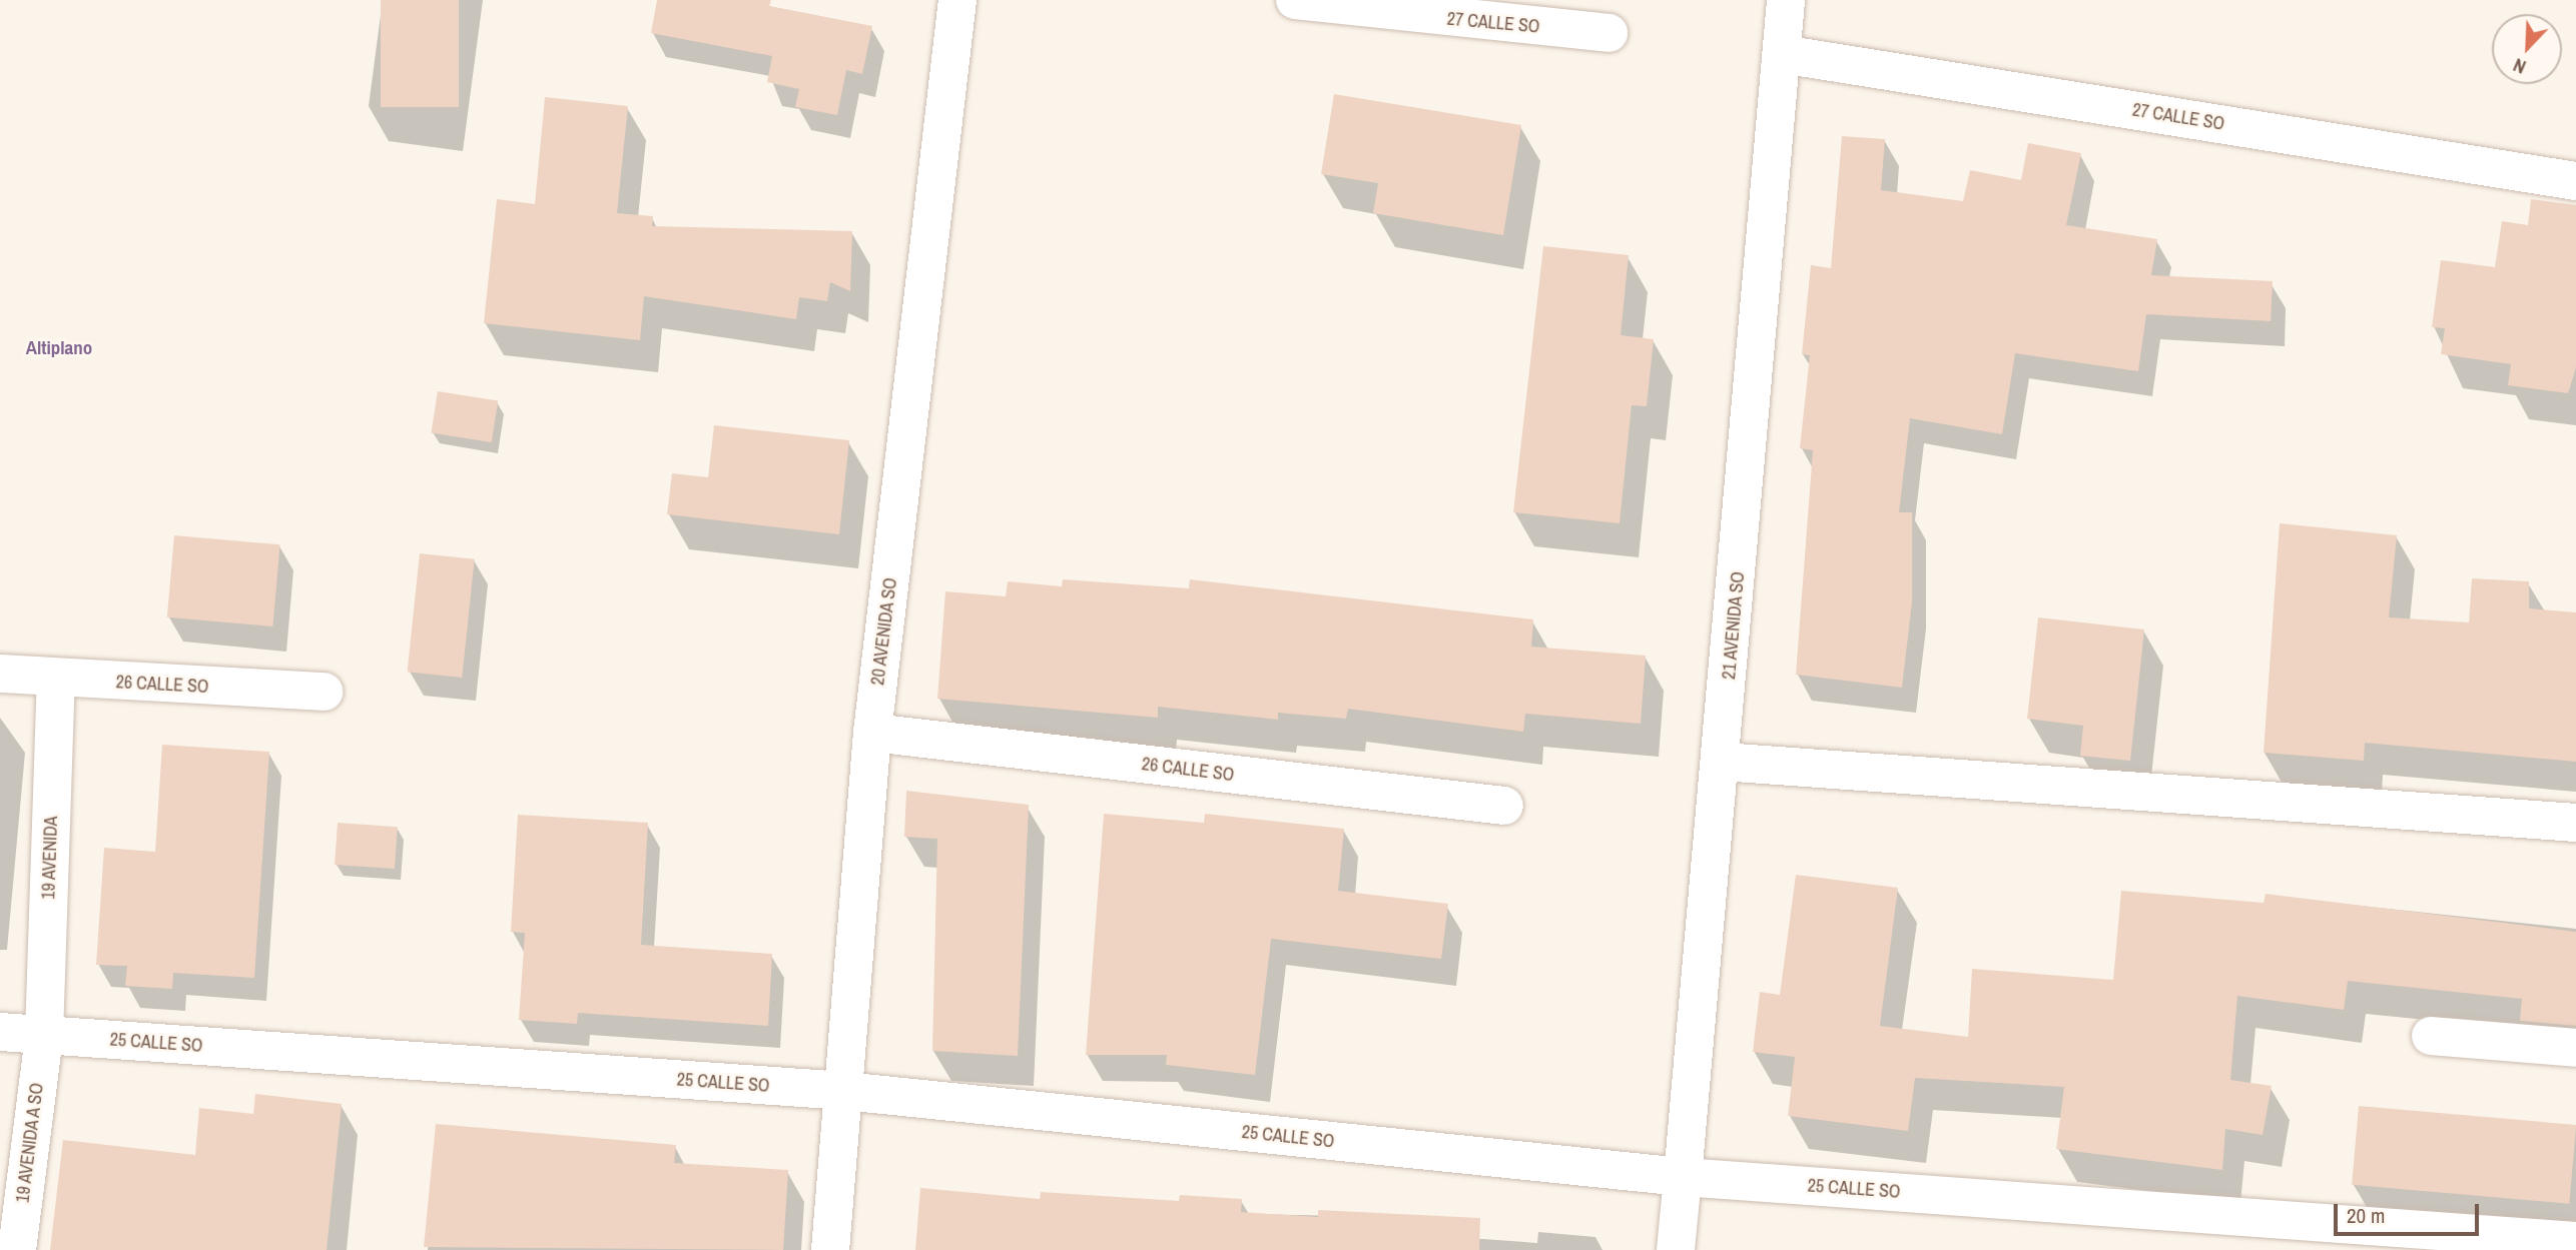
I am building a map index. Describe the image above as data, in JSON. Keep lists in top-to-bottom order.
{
  "streets": {
    "street": [
      "27 CALLE SO",
      "21 AVENIDA SO",
      "20 AVENIDA SO",
      "26 CALLE SO",
      "19 AVENIDA",
      "25 CALLE SO",
      "19 AVENIDA A SO"
    ]
  },
  "crossings": [
    ["27 CALLE SO", "21 AVENIDA SO"],
    ["21 AVENIDA SO", "25 CALLE SO"],
    ["20 AVENIDA SO", "26 CALLE SO"],
    ["20 AVENIDA SO", "25 CALLE SO"],
    ["26 CALLE SO", "19 AVENIDA"],
    ["19 AVENIDA", "25 CALLE SO"],
    ["19 AVENIDA", "19 AVENIDA A SO"],
    ["25 CALLE SO", "19 AVENIDA A SO"]
  ],
  "districts": ["Altiplano"],
  "scale_bar": "20 m",
  "north": "bottom left"
}
